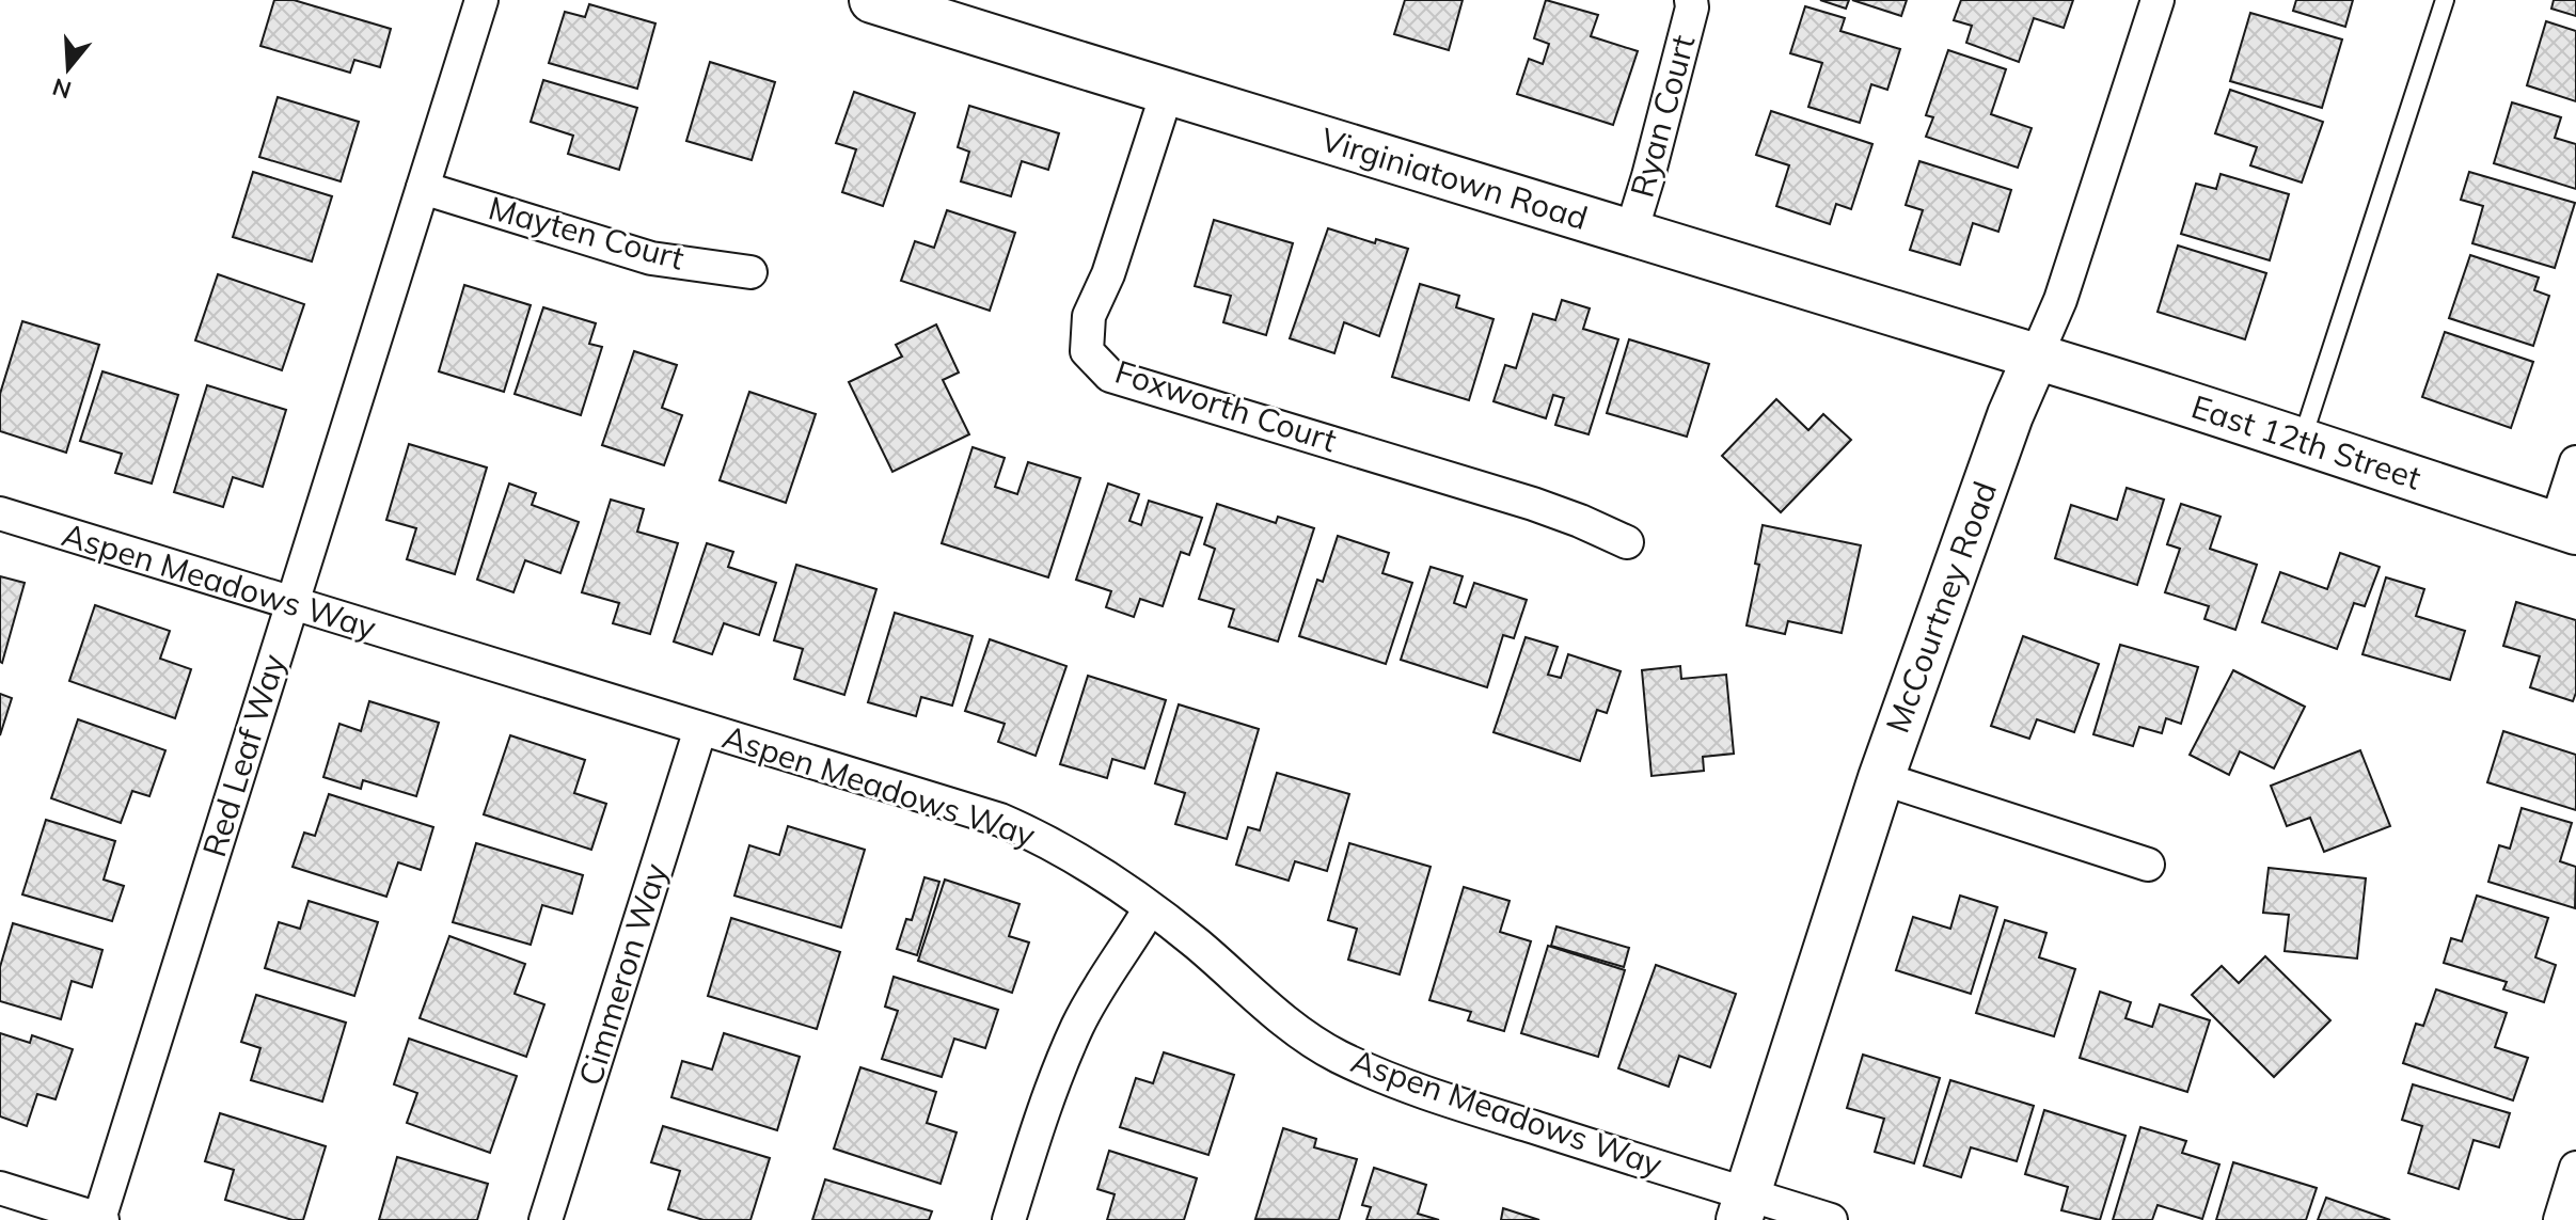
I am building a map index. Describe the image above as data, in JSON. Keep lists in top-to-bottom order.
{
  "streets": {
    "street": [
      "Ryan Court",
      "Virginiatown Road",
      "Mayten Court",
      "Foxworth Court",
      "East 12th Street",
      "Aspen Meadows Way",
      "McCourtney Road",
      "Red Leaf Way",
      "Cimmeron Way"
    ]
  },
  "crossings": [
    ["Ryan Court", "Virginiatown Road"],
    ["Virginiatown Road", "Foxworth Court"],
    ["Virginiatown Road", "East 12th Street"],
    ["Virginiatown Road", "McCourtney Road"],
    ["Mayten Court", "Red Leaf Way"],
    ["East 12th Street", "McCourtney Road"],
    ["Aspen Meadows Way", "McCourtney Road"],
    ["Aspen Meadows Way", "Red Leaf Way"],
    ["Aspen Meadows Way", "Cimmeron Way"]
  ],
  "north": "bottom"
}
